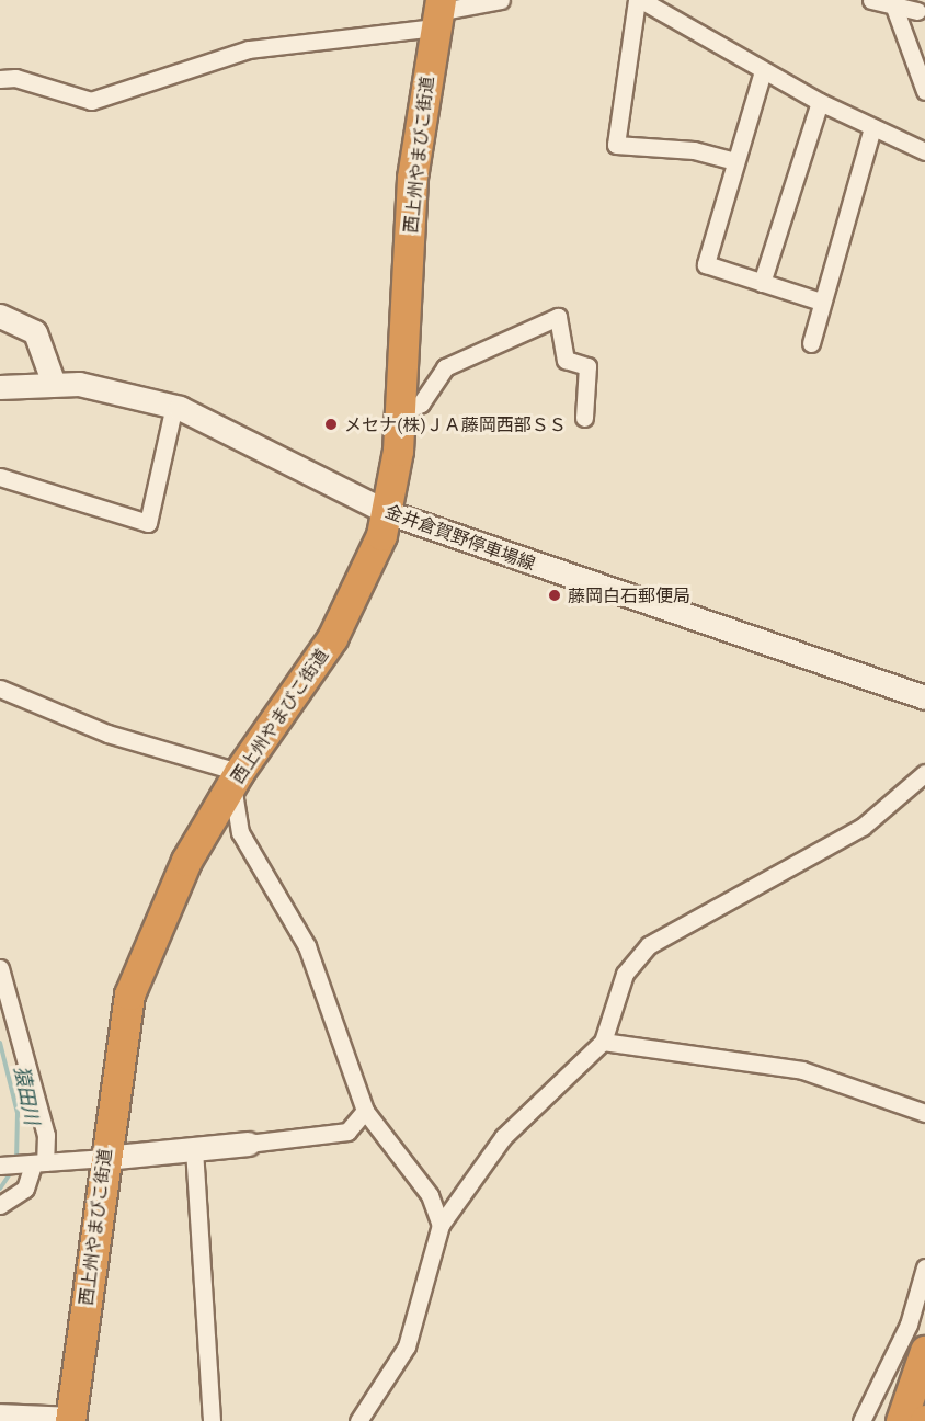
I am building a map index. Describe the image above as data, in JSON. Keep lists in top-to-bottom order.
{
  "streets": {
    "highway": ["西上州やまびこ街道"],
    "main road": ["金井倉賀野停車場線"]
  },
  "crossings": [
    ["西上州やまびこ街道", "金井倉賀野停車場線"]
  ],
  "water": ["猿田川"],
  "places": ["メセナ(株)ＪＡ藤岡西部ＳＳ", "藤岡白石郵便局"]
}
